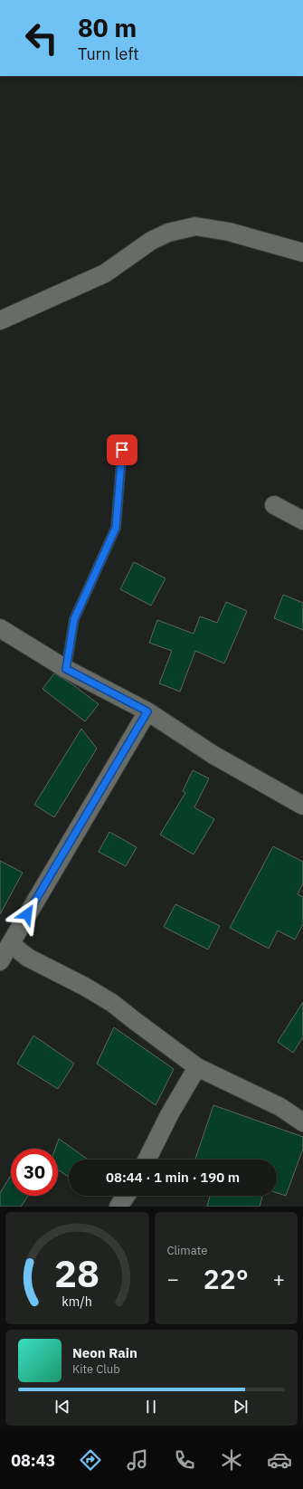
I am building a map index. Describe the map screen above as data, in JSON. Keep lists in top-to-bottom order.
{
  "page": {
    "turn": ["80 m", "Turn left"],
    "limit": "30",
    "trip": "08:44 · 1 min · 190 m",
    "tile": "Climate",
    "heat": ["−", "22°", "+"],
    "song": ["Neon Rain", "Kite Club"],
    "tabs": "08:43",
    "gauge": ["28", "km/h"]
  }
}
